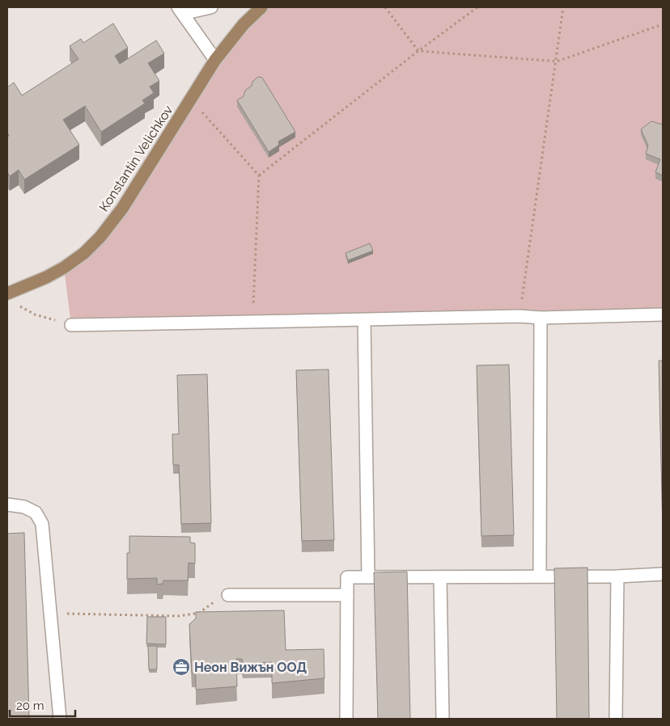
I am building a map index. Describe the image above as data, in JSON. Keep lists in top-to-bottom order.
{
  "streets": {
    "main road": ["Konstantin Velichkov"]
  },
  "places": {
    "office": ["Неон Вижън ООД"]
  },
  "scale_bar": "20 m"
}
